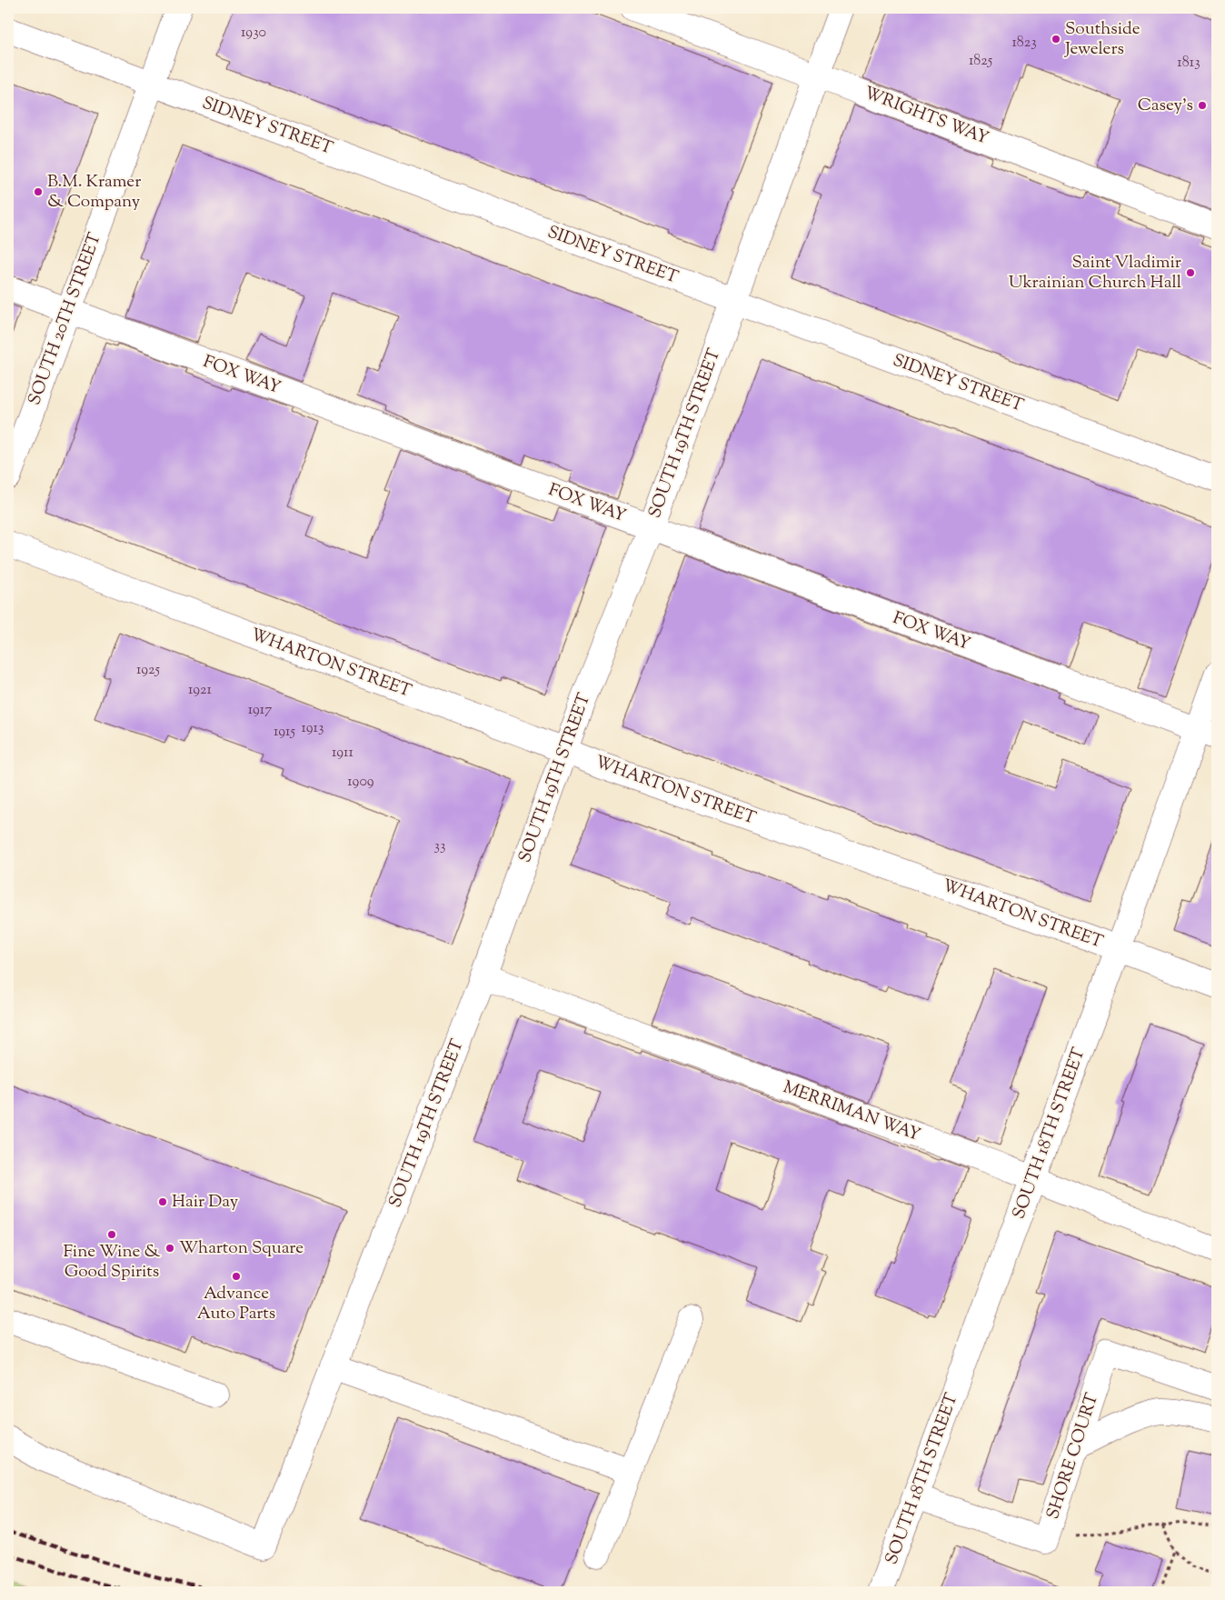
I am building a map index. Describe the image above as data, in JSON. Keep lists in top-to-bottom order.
{
  "streets": {
    "street": [
      "WRIGHTS WAY",
      "SIDNEY STREET",
      "SOUTH 20TH STREET",
      "FOX WAY",
      "SOUTH 19TH STREET",
      "WHARTON STREET",
      "MERRIMAN WAY",
      "SOUTH 18TH STREET",
      "SHORE COURT"
    ]
  },
  "crossings": [
    ["WRIGHTS WAY", "SOUTH 19TH STREET"],
    ["SIDNEY STREET", "SOUTH 20TH STREET"],
    ["SIDNEY STREET", "SOUTH 19TH STREET"],
    ["SOUTH 20TH STREET", "FOX WAY"],
    ["FOX WAY", "SOUTH 19TH STREET"],
    ["FOX WAY", "SOUTH 18TH STREET"],
    ["SOUTH 19TH STREET", "WHARTON STREET"],
    ["SOUTH 19TH STREET", "MERRIMAN WAY"],
    ["WHARTON STREET", "SOUTH 18TH STREET"],
    ["MERRIMAN WAY", "SOUTH 18TH STREET"],
    ["SOUTH 18TH STREET", "SHORE COURT"]
  ],
  "places": [
    "Southside Jewelers",
    "Casey's",
    "B.M. Kramer & Company",
    "Saint Vladimir Ukrainian Church Hall",
    "Hair Day",
    "Fine Wine & Good Spirits",
    "Wharton Square",
    "Advance Auto Parts"
  ],
  "house_numbers": [
    "1930",
    "1823",
    "1825",
    "1813",
    "1925",
    "1921",
    "1917",
    "1913",
    "1915",
    "1911",
    "1909",
    "33"
  ]
}
